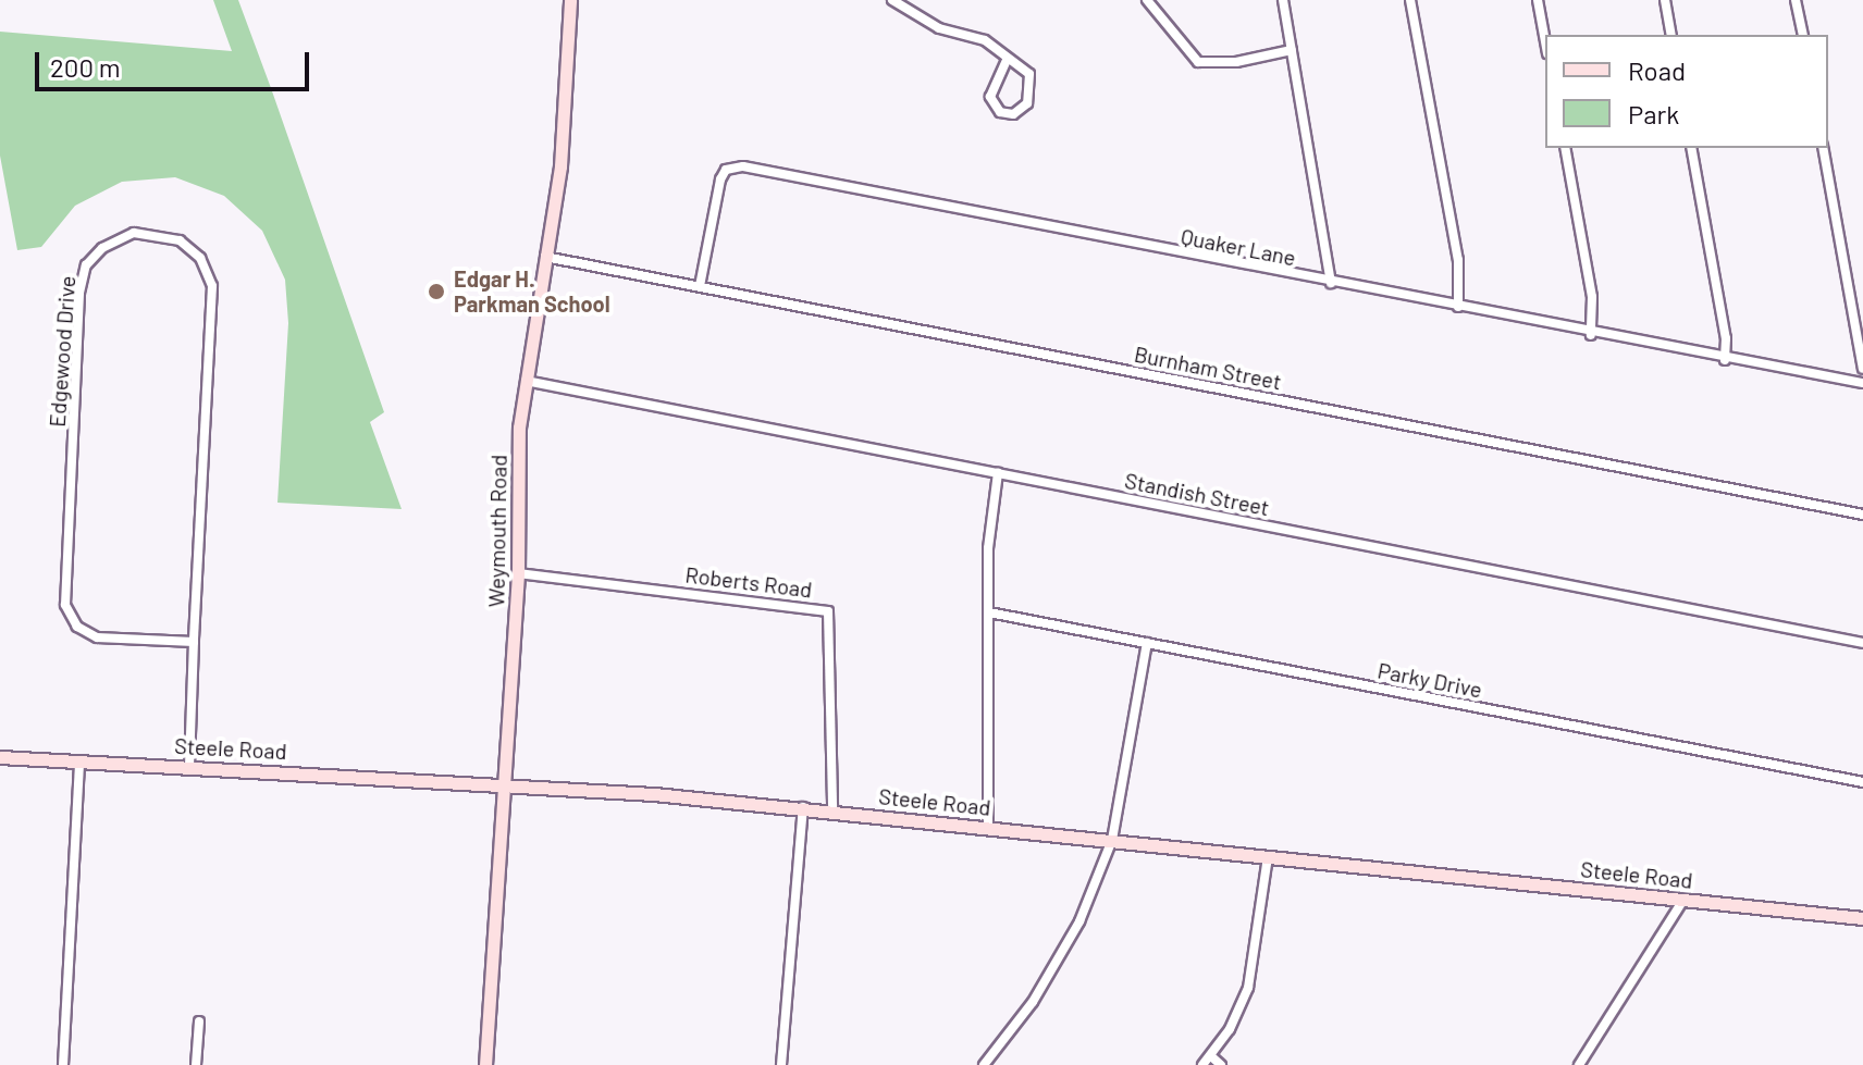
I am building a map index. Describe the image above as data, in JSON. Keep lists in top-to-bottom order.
{
  "streets": {
    "street": [
      "Quaker Lane",
      "Edgewood Drive",
      "Burnham Street",
      "Standish Street",
      "Weymouth Road",
      "Roberts Road",
      "Parky Drive",
      "Steele Road"
    ]
  },
  "crossings": [
    ["Quaker Lane", "Burnham Street"],
    ["Edgewood Drive", "Steele Road"],
    ["Burnham Street", "Weymouth Road"],
    ["Standish Street", "Weymouth Road"],
    ["Weymouth Road", "Roberts Road"],
    ["Weymouth Road", "Steele Road"],
    ["Roberts Road", "Steele Road"]
  ],
  "places": ["Edgar H. Parkman School"],
  "legend": ["Road", "Park"],
  "scale_bar": "200 m"
}
